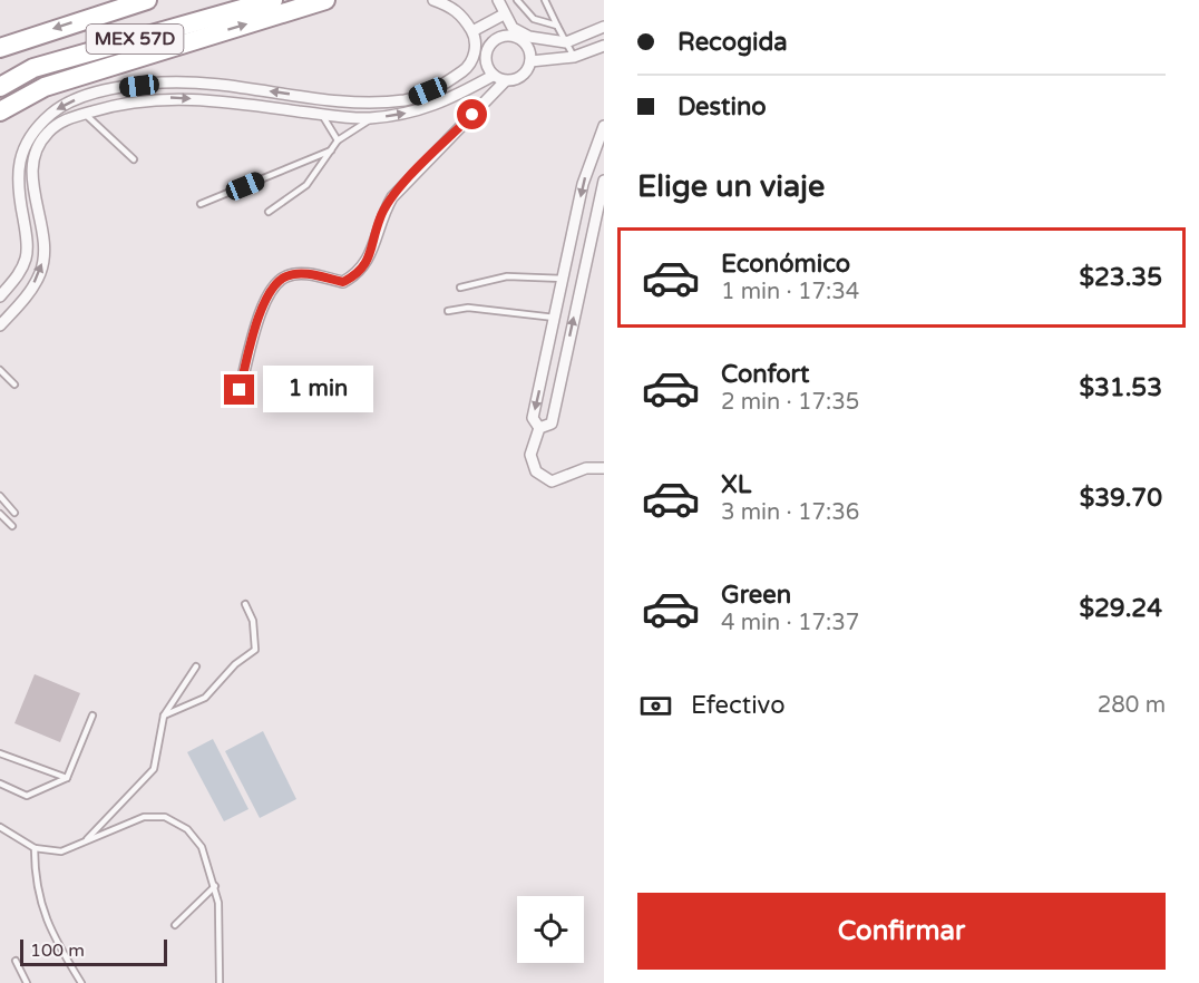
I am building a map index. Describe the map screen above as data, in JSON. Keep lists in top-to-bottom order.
{
  "streets": {
    "highway": ["MEX 57D"]
  },
  "scale_bar": "100 m",
  "page": {
    "banner": ["Recogida", "Destino"],
    "heading": "Elige un viaje",
    "list": [
      {
        "name": "Económico",
        "note": "1 min · 17:34",
        "value": "$23.35"
      },
      {
        "name": "Confort",
        "note": "2 min · 17:35",
        "value": "$31.53"
      },
      {
        "name": "XL",
        "note": "3 min · 17:36",
        "value": "$39.70"
      },
      {
        "name": "Green",
        "note": "4 min · 17:37",
        "value": "$29.24"
      }
    ],
    "bubble": "1 min",
    "pay": ["Efectivo", "280 m"],
    "buttons": "Confirmar",
    "scale": "100 m"
  }
}
